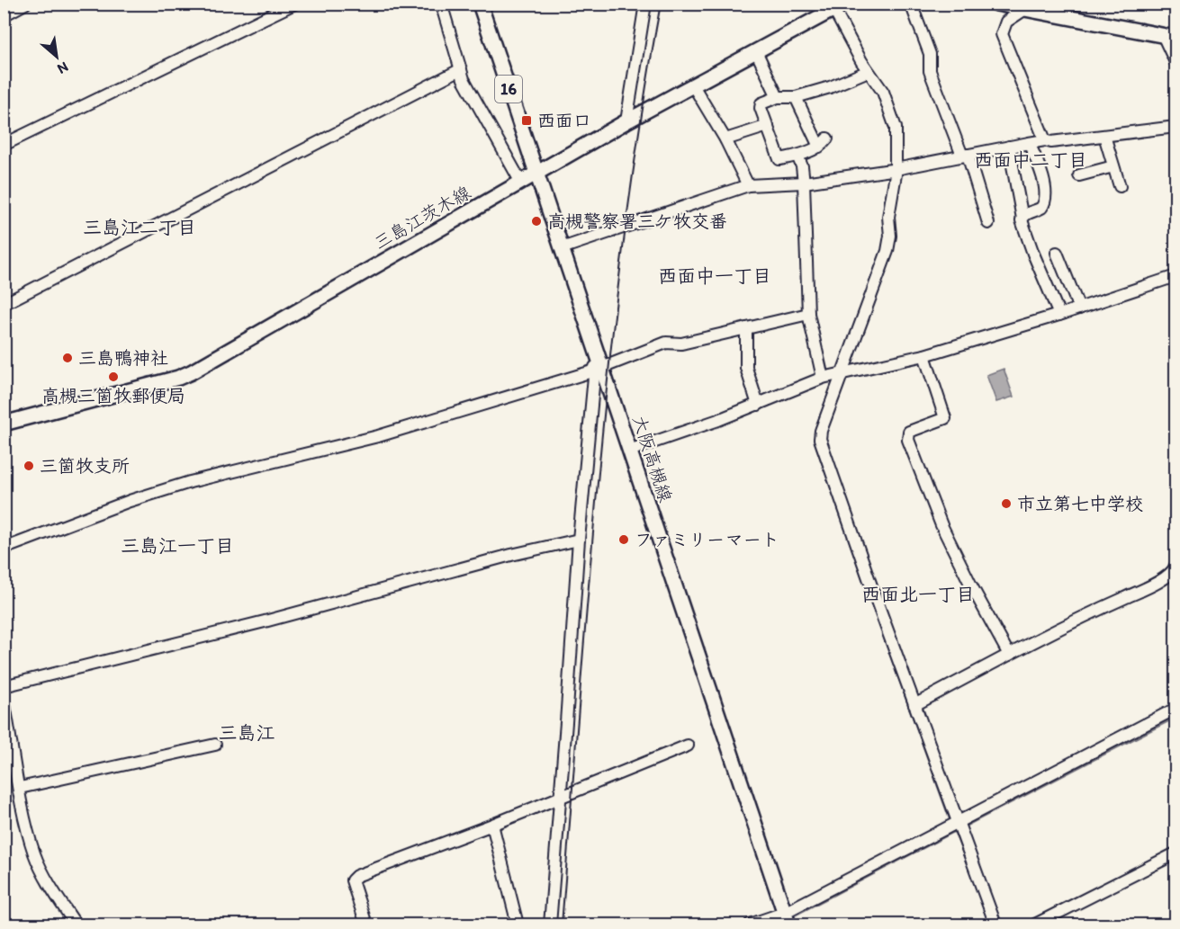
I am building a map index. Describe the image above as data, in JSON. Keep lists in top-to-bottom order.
{
  "streets": {
    "main road": ["16", "三島江茨木線", "大阪高槻線"]
  },
  "crossings": [
    ["三島江茨木線", "大阪高槻線"]
  ],
  "districts": [
    "西面中二丁目",
    "三島江二丁目",
    "西面中一丁目",
    "三島江一丁目",
    "西面北一丁目",
    "三島江"
  ],
  "places": {
    "transit": ["西面口"],
    "other": [
      "高槻警察署三ケ牧交番",
      "三島鴨神社",
      "高槻三箇牧郵便局",
      "三箇牧支所",
      "市立第七中学校",
      "ファミリーマート"
    ]
  },
  "north": "bottom right"
}
